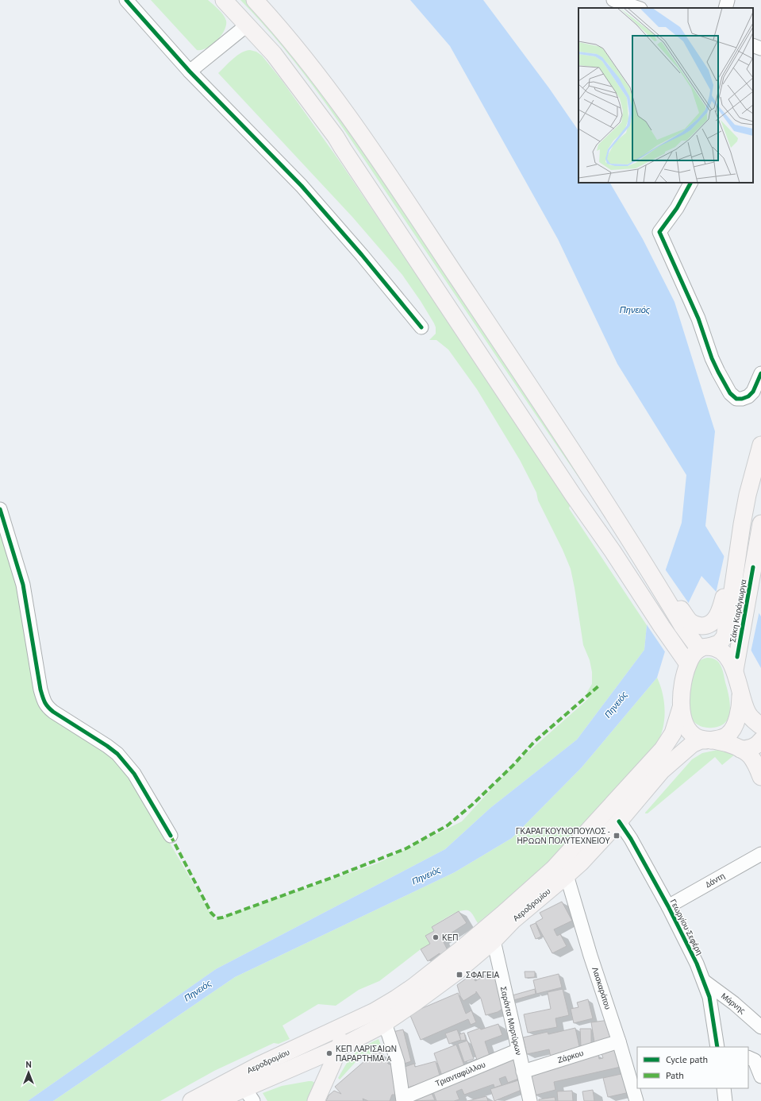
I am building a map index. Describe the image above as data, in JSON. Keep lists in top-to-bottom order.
{
  "streets": {
    "main road": ["Σάκη Καράγιωργα", "Αεροδρομίου"],
    "street": [
      "Δάντη",
      "Γεωργίου Σεφέρη",
      "Λασκαράτου",
      "Μάρνης",
      "Σαράντα Μαρτύρων",
      "Ζάρκου",
      "Τριανταφύλλου"
    ]
  },
  "crossings": [
    ["Σάκη Καράγιωργα", "Αεροδρομίου"],
    ["Δάντη", "Γεωργίου Σεφέρη"],
    ["Αεροδρομίου", "Γεωργίου Σεφέρη"],
    ["Αεροδρομίου", "Λασκαράτου"],
    ["Αεροδρομίου", "Σαράντα Μαρτύρων"],
    ["Γεωργίου Σεφέρη", "Μάρνης"],
    ["Λασκαράτου", "Ζάρκου"],
    ["Σαράντα Μαρτύρων", "Ζάρκου"],
    ["Σαράντα Μαρτύρων", "Τριανταφύλλου"]
  ],
  "water": ["Πηνειός"],
  "places": {
    "transit": ["ΓΚΑΡΑΓΚΟΥΝΟΠΟΥΛΟΣ - ΗΡΩΩΝ ΠΟΛΥΤΕΧΝΕΙΟΥ", "ΣΦΑΓΕΙΑ"],
    "other": ["ΚΕΠ", "ΚΕΠ ΛΑΡΙΣΑΙΩΝ ΠΑΡΑΡΤΗΜΑ A"]
  },
  "legend": ["Cycle path", "Path"],
  "north": "top"
}
